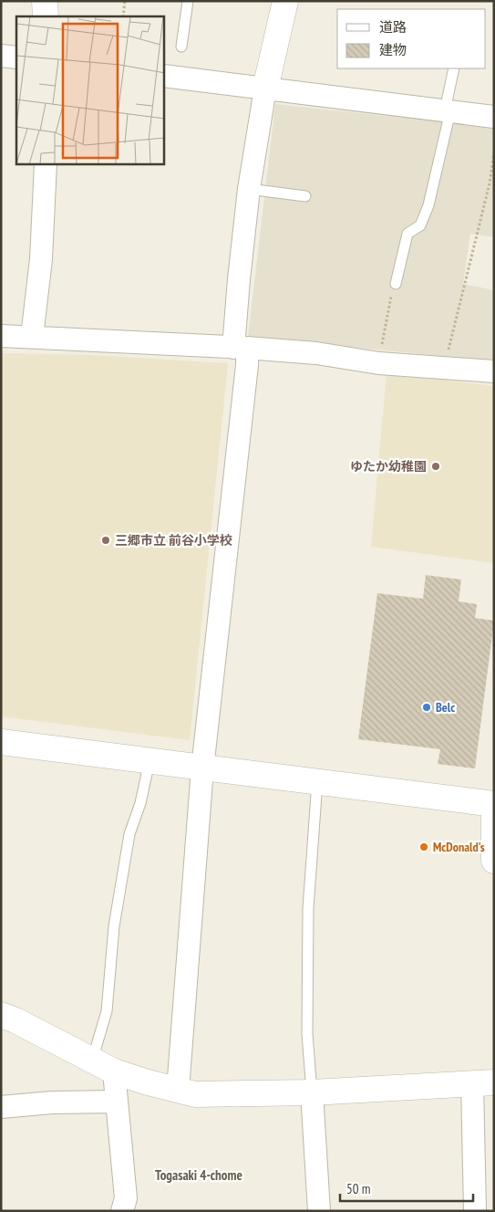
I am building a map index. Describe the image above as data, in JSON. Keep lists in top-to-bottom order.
{
  "districts": ["Togasaki 4-chome"],
  "places": [
    "ゆたか幼稚園",
    "三郷市立 前谷小学校",
    "Belc",
    "McDonald's"
  ],
  "legend": ["道路", "建物"],
  "scale_bar": "50 m"
}
